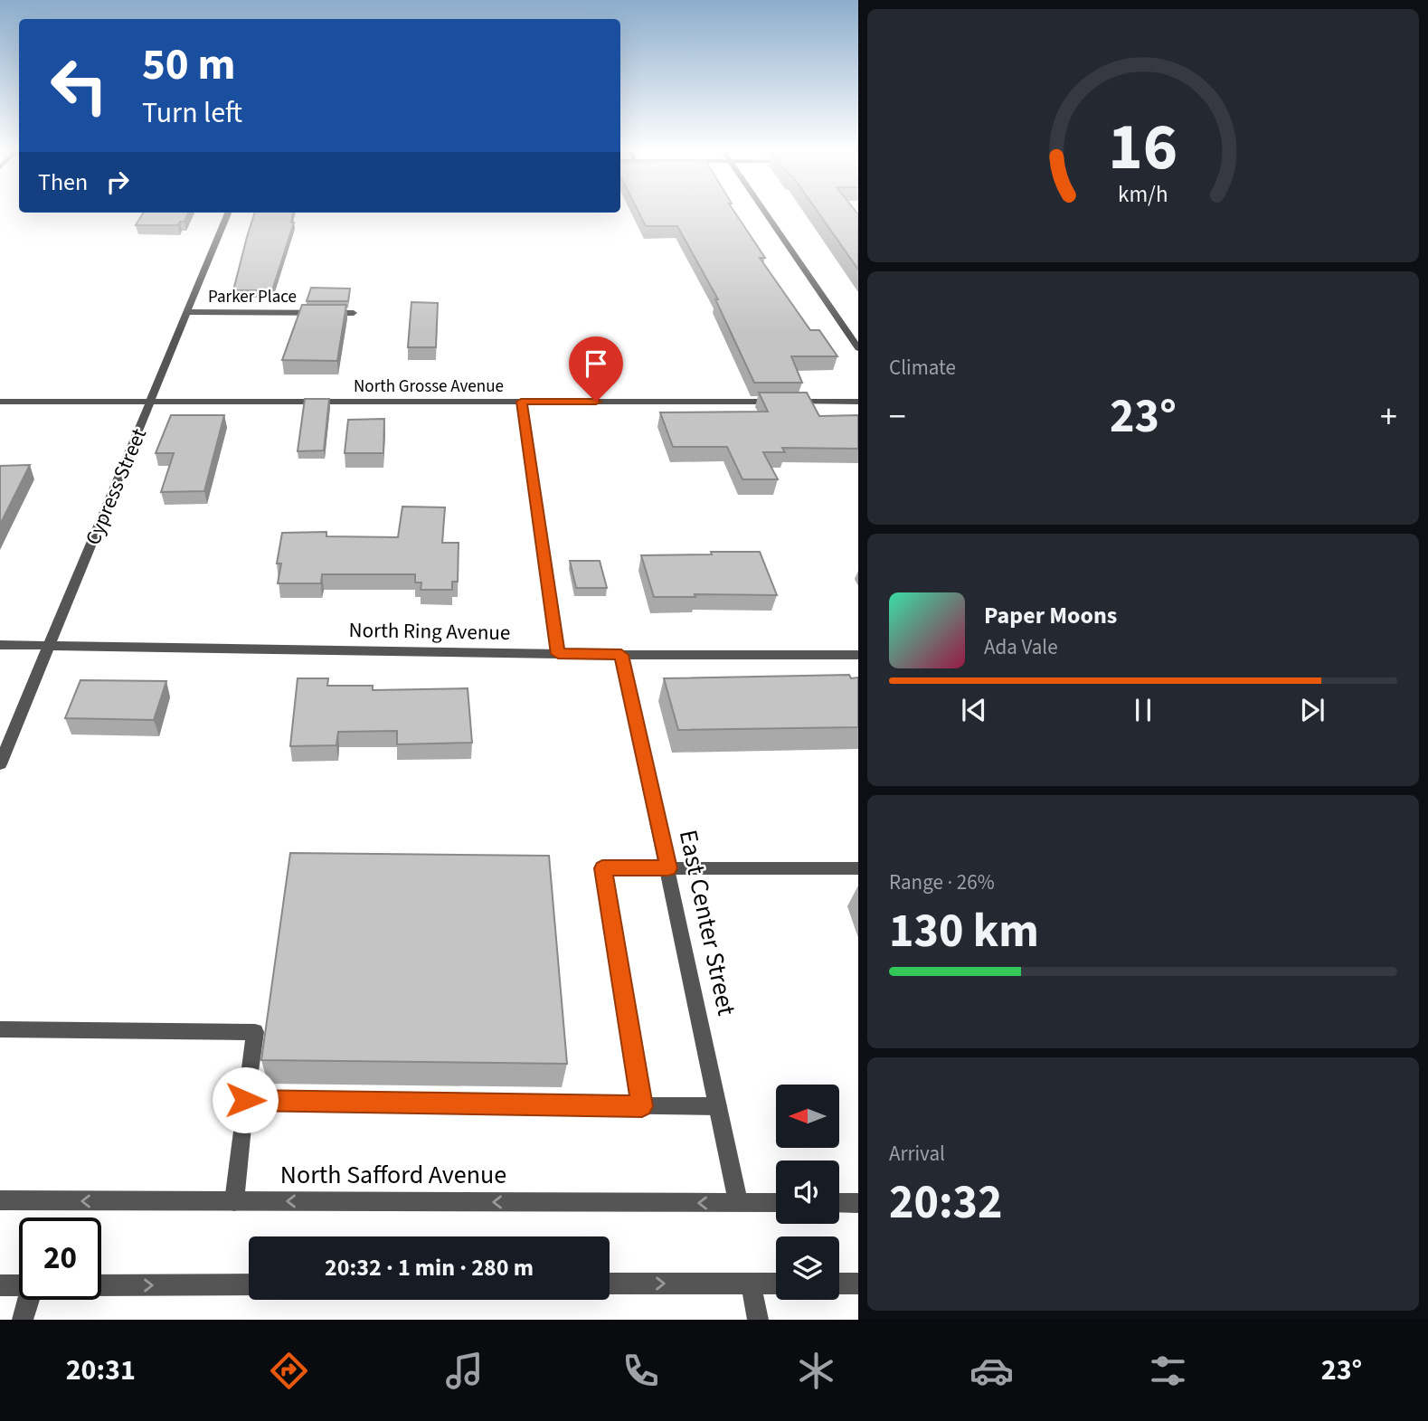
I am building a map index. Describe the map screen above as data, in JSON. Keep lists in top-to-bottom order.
{
  "streets": {
    "street": [
      "Parker Place",
      "North Grosse Avenue",
      "Cypress Street",
      "North Ring Avenue",
      "East Center Street",
      "North Safford Avenue"
    ]
  },
  "crossings": [
    ["Parker Place", "Cypress Street"],
    ["North Grosse Avenue", "Cypress Street"],
    ["Cypress Street", "North Ring Avenue"],
    ["North Ring Avenue", "East Center Street"],
    ["East Center Street", "North Safford Avenue"]
  ],
  "north": "left",
  "page": {
    "turn": ["50 m", "Turn left"],
    "then": "Then",
    "tile": [
      "Climate",
      ["Range · 26%", "130 km"],
      ["Arrival", "20:32"]
    ],
    "heat": ["−", "23°", "+"],
    "song": ["Paper Moons", "Ada Vale"],
    "limit": "20",
    "trip": "20:32 · 1 min · 280 m",
    "tabs": ["20:31", "23°"],
    "gauge": ["16", "km/h"]
  }
}
